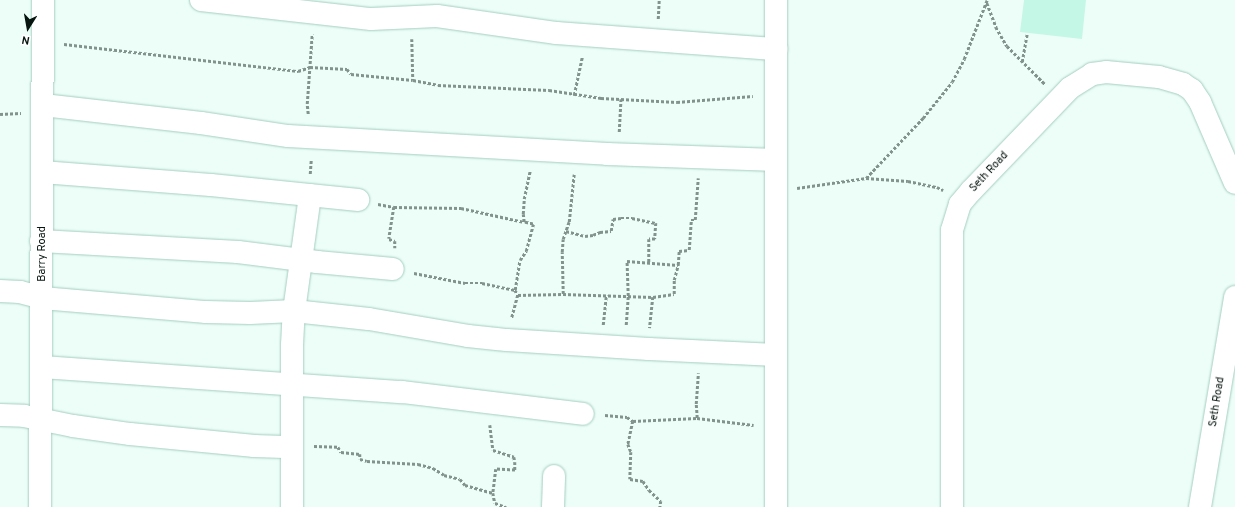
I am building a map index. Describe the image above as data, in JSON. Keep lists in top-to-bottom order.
{
  "streets": {
    "street": ["Seth Road", "Barry Road"]
  },
  "north": "bottom"
}
